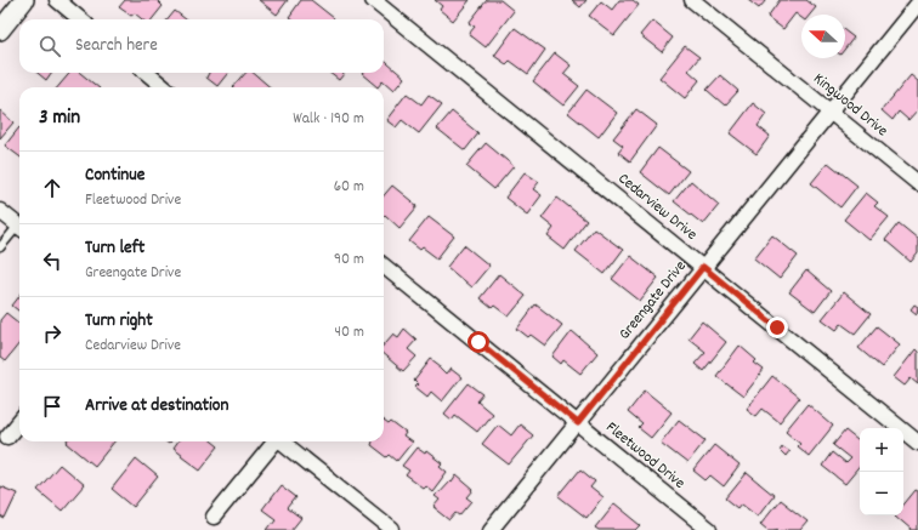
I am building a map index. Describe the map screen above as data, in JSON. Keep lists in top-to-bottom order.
{
  "streets": {
    "street": [
      "Kingwood Drive",
      "Cedarview Drive",
      "Greengate Drive",
      "Fleetwood Drive"
    ]
  },
  "crossings": [
    ["Kingwood Drive", "Greengate Drive"],
    ["Cedarview Drive", "Greengate Drive"],
    ["Greengate Drive", "Fleetwood Drive"]
  ],
  "north": "left",
  "page": {
    "search": "Search here",
    "heading": ["3 min", "Walk · 190 m"],
    "list": [
      ["Continue", "Fleetwood Drive", "60 m"],
      ["Turn left", "Greengate Drive", "90 m"],
      ["Turn right", "Cedarview Drive", "40 m"],
      "Arrive at destination"
    ],
    "map_buttons": ["+", "−"]
  }
}
